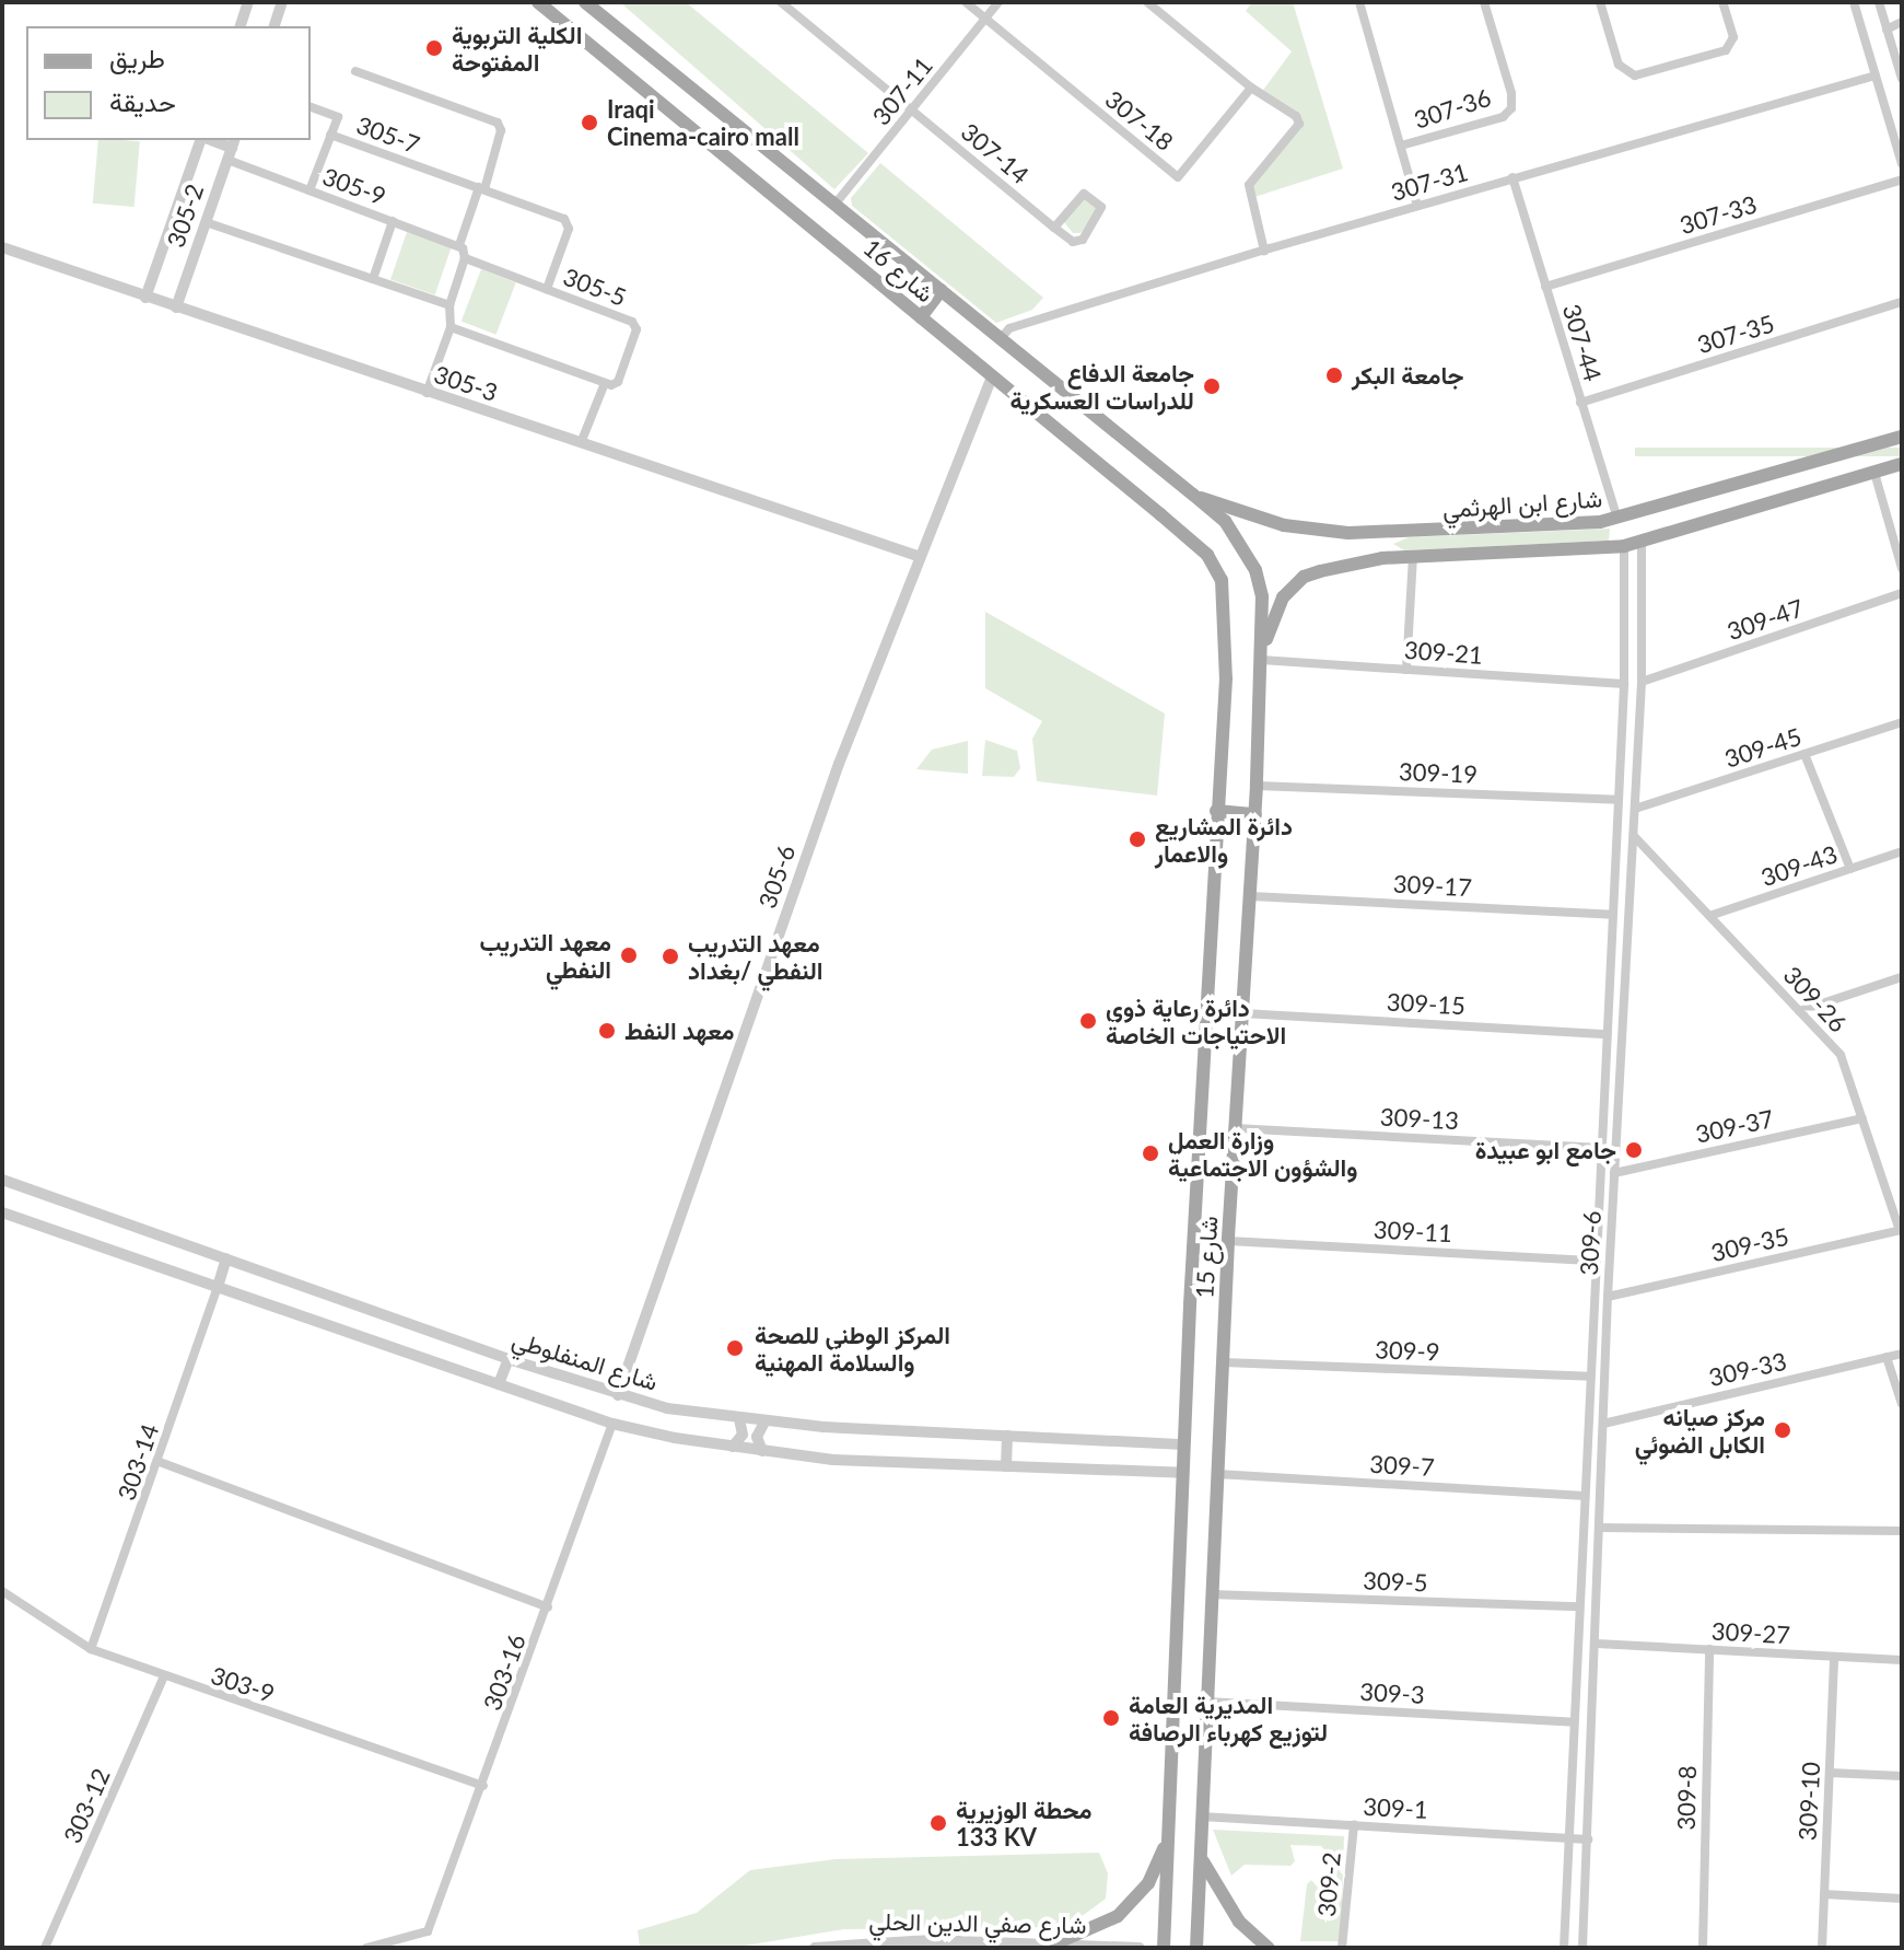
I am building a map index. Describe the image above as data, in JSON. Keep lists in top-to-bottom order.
{
  "streets": {
    "main road": ["شارع 16", "شارع ابن الهرثمي", "شارع 15"],
    "street": [
      "307-11",
      "307-36",
      "307-18",
      "305-7",
      "307-14",
      "307-31",
      "305-9",
      "307-33",
      "305-2",
      "305-5",
      "307-35",
      "307-44",
      "305-3",
      "309-47",
      "309-21",
      "309-45",
      "309-19",
      "309-43",
      "305-6",
      "309-17",
      "309-26",
      "309-15",
      "309-13",
      "309-37",
      "309-11",
      "309-6",
      "309-35",
      "309-9",
      "شارع المنفلوطي",
      "309-33",
      "303-14",
      "309-7",
      "309-5",
      "309-27",
      "303-16",
      "303-9",
      "309-3",
      "309-8",
      "309-10",
      "303-12",
      "309-1",
      "309-2",
      "شارع صفي الدين الحلي"
    ]
  },
  "crossings": [
    ["307-11", "307-18"],
    ["307-11", "307-14"],
    ["307-11", "شارع 16"],
    ["307-36", "307-31"],
    ["305-7", "305-5"],
    ["307-31", "شارع 16"],
    ["307-31", "307-44"],
    ["305-9", "305-2"],
    ["305-9", "305-5"],
    ["307-33", "307-44"],
    ["305-2", "305-3"],
    ["شارع 16", "شارع ابن الهرثمي"],
    ["شارع 16", "305-6"],
    ["شارع 16", "شارع 15"],
    ["307-35", "307-44"],
    ["307-44", "شارع ابن الهرثمي"],
    ["305-3", "305-6"],
    ["شارع ابن الهرثمي", "309-21"],
    ["شارع ابن الهرثمي", "309-6"],
    ["شارع ابن الهرثمي", "شارع 15"],
    ["309-47", "309-6"],
    ["309-21", "309-6"],
    ["309-21", "شارع 15"],
    ["309-45", "309-6"],
    ["309-19", "309-6"],
    ["309-19", "شارع 15"],
    ["309-43", "309-26"],
    ["305-6", "شارع المنفلوطي"],
    ["309-17", "309-6"],
    ["309-17", "شارع 15"],
    ["309-26", "309-37"],
    ["309-26", "309-6"],
    ["309-26", "309-35"],
    ["309-15", "309-6"],
    ["309-15", "شارع 15"],
    ["309-13", "309-6"],
    ["309-13", "شارع 15"],
    ["309-37", "309-6"],
    ["309-11", "309-6"],
    ["309-11", "شارع 15"],
    ["309-6", "309-35"],
    ["309-6", "309-9"],
    ["309-6", "309-33"],
    ["309-6", "309-7"],
    ["309-6", "309-5"],
    ["309-6", "309-27"],
    ["309-6", "309-3"],
    ["309-6", "309-1"],
    ["شارع 15", "309-9"],
    ["شارع 15", "شارع المنفلوطي"],
    ["شارع 15", "309-7"],
    ["شارع 15", "309-5"],
    ["شارع 15", "309-3"],
    ["شارع 15", "309-1"],
    ["شارع المنفلوطي", "303-14"],
    ["شارع المنفلوطي", "303-16"],
    ["303-14", "303-9"],
    ["309-27", "309-8"],
    ["309-27", "309-10"],
    ["303-16", "303-9"],
    ["303-9", "303-12"],
    ["309-1", "309-2"]
  ],
  "places": [
    "الكلية التربوية المفتوحة",
    "Iraqi Cinema-cairo mall",
    "جامعة البكر",
    "جامعة الدفاع للدراسات العسكرية",
    "دائرة المشاريع والاعمار",
    "معهد التدريب النفطي",
    "معهد التدريب النفطي /بغداد",
    "دائرة رعاية ذوي الاحتياجات الخاصة",
    "معهد النفط",
    "جامع ابو عبيدة",
    "وزارة العمل والشؤون الاجتماعية",
    "المركز الوطني للصحة والسلامة المهنية",
    "مركز صيانه الكابل الضوئي",
    "المديرية العامة لتوزيع كهرباء الرصافة",
    "محطة الوزيرية 133 KV"
  ],
  "legend": ["طريق", "حديقة"]
}
